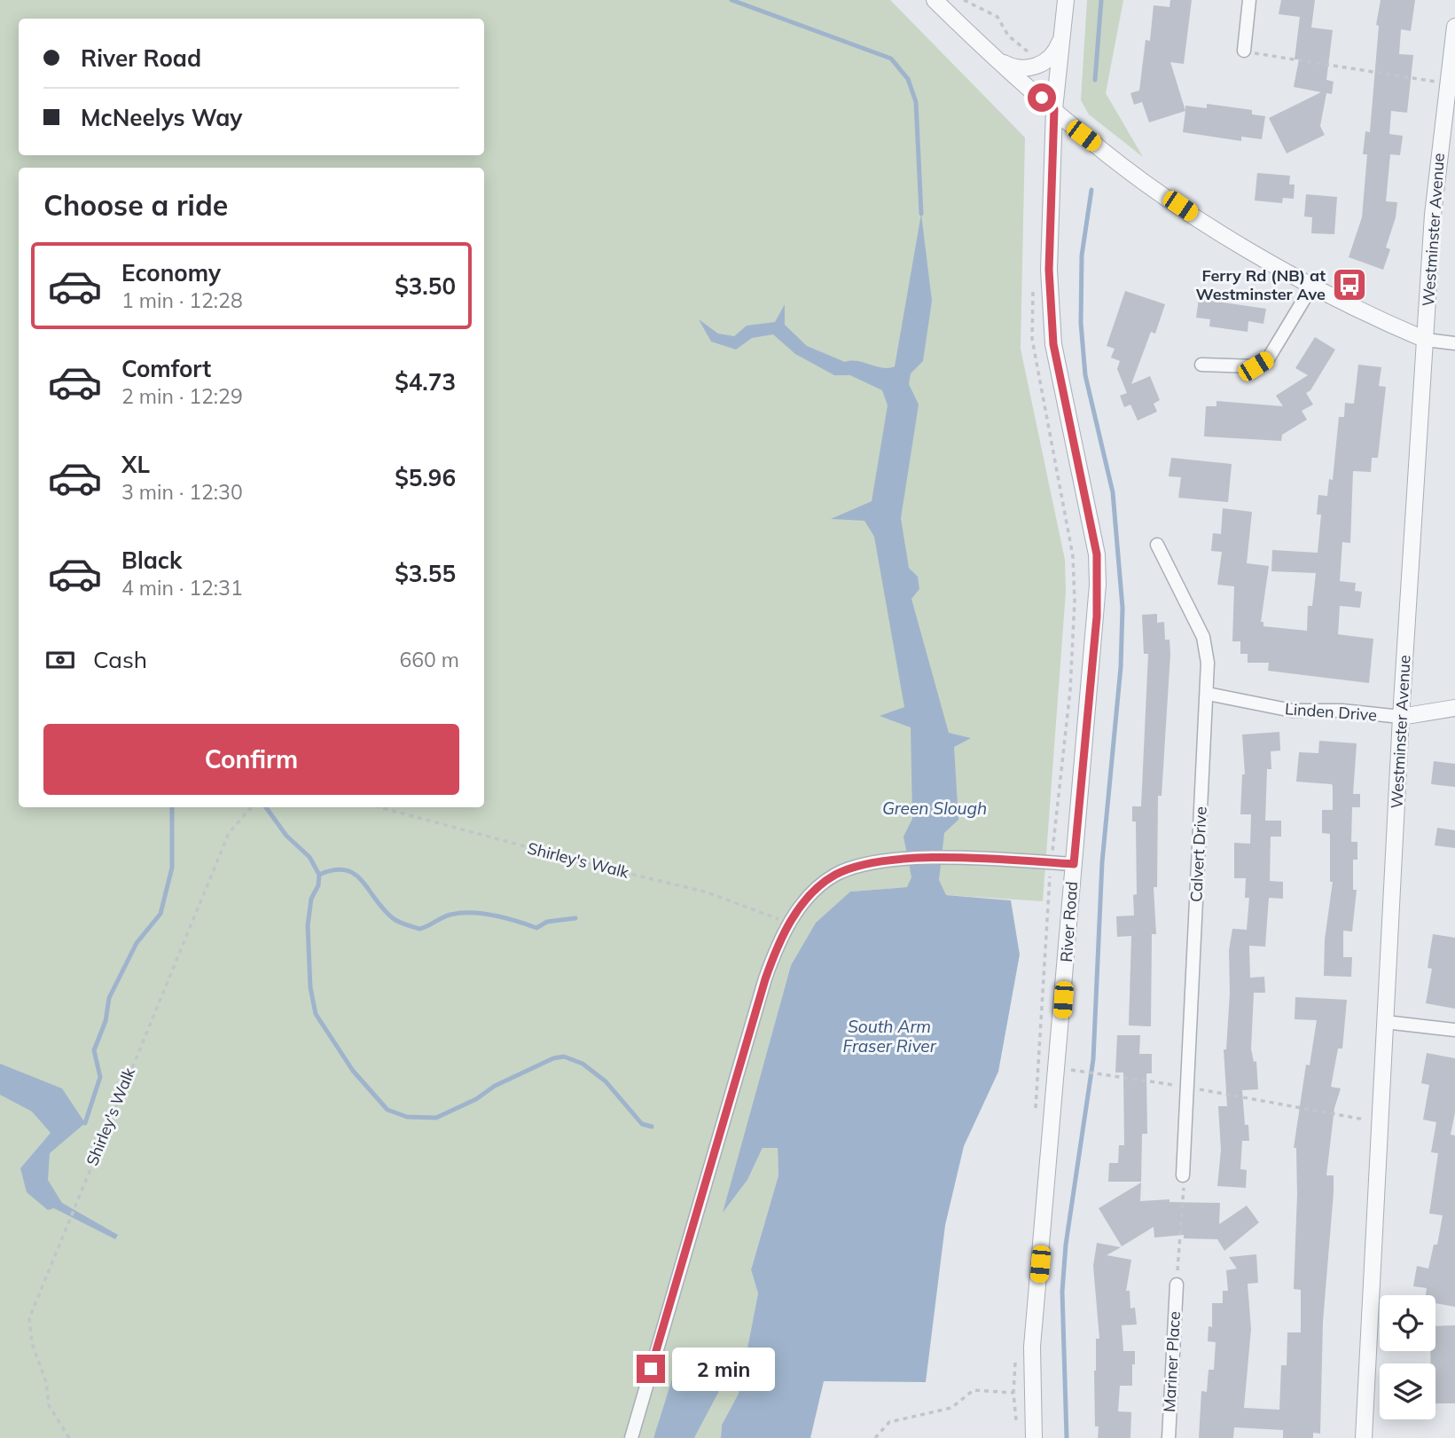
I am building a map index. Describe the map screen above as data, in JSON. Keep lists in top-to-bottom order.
{
  "streets": {
    "street": [
      "Westminster Avenue",
      "Linden Drive",
      "Calvert Drive",
      "River Road",
      "Mariner Place"
    ],
    "path": ["Shirley's Walk"]
  },
  "crossings": [
    ["Westminster Avenue", "Linden Drive"],
    ["Linden Drive", "Calvert Drive"]
  ],
  "water": ["Green Slough", "South Arm Fraser River"],
  "places": {
    "bus stop": ["Ferry Rd (NB) at Westminster Ave"]
  },
  "page": {
    "banner": ["River Road", "McNeelys Way"],
    "heading": "Choose a ride",
    "list": [
      {
        "name": "Economy",
        "note": "1 min · 12:28",
        "value": "$3.50"
      },
      {
        "name": "Comfort",
        "note": "2 min · 12:29",
        "value": "$4.73"
      },
      {
        "name": "XL",
        "note": "3 min · 12:30",
        "value": "$5.96"
      },
      {
        "name": "Black",
        "note": "4 min · 12:31",
        "value": "$3.55"
      }
    ],
    "pay": ["Cash", "660 m"],
    "buttons": "Confirm",
    "bubble": "2 min"
  }
}
